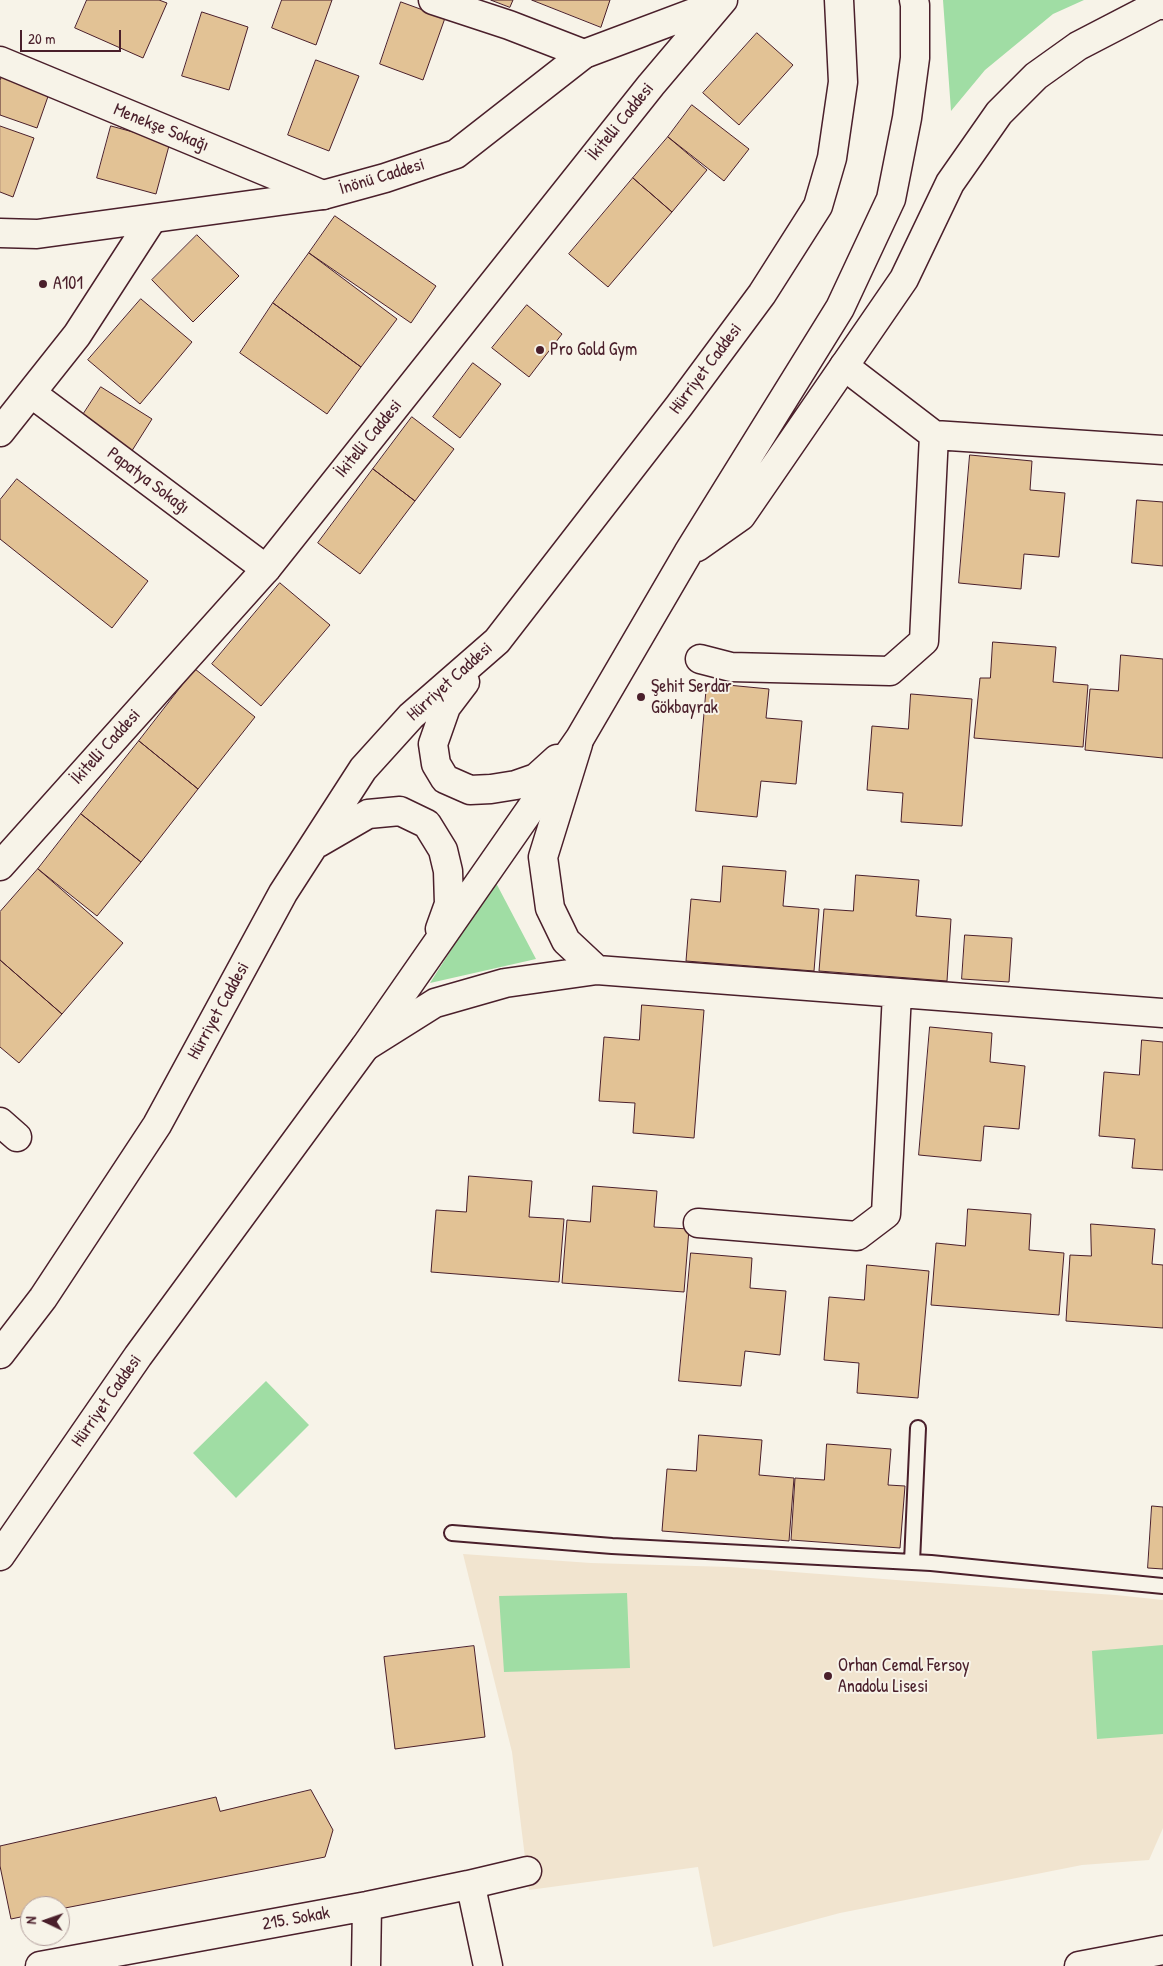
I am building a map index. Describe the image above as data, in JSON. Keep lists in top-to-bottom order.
{
  "streets": {
    "main road": [
      "İkitelli Caddesi",
      "Menekşe Sokağı",
      "İnönü Caddesi",
      "Hürriyet Caddesi",
      "Papatya Sokağı",
      "215. Sokak"
    ]
  },
  "crossings": [
    ["İkitelli Caddesi", "İnönü Caddesi"],
    ["İkitelli Caddesi", "Papatya Sokağı"],
    ["Menekşe Sokağı", "İnönü Caddesi"]
  ],
  "places": [
    "A101",
    "Pro Gold Gym",
    "Şehit Serdar Gökbayrak",
    "Orhan Cemal Fersoy Anadolu Lisesi"
  ],
  "scale_bar": "20 m",
  "north": "left"
}
